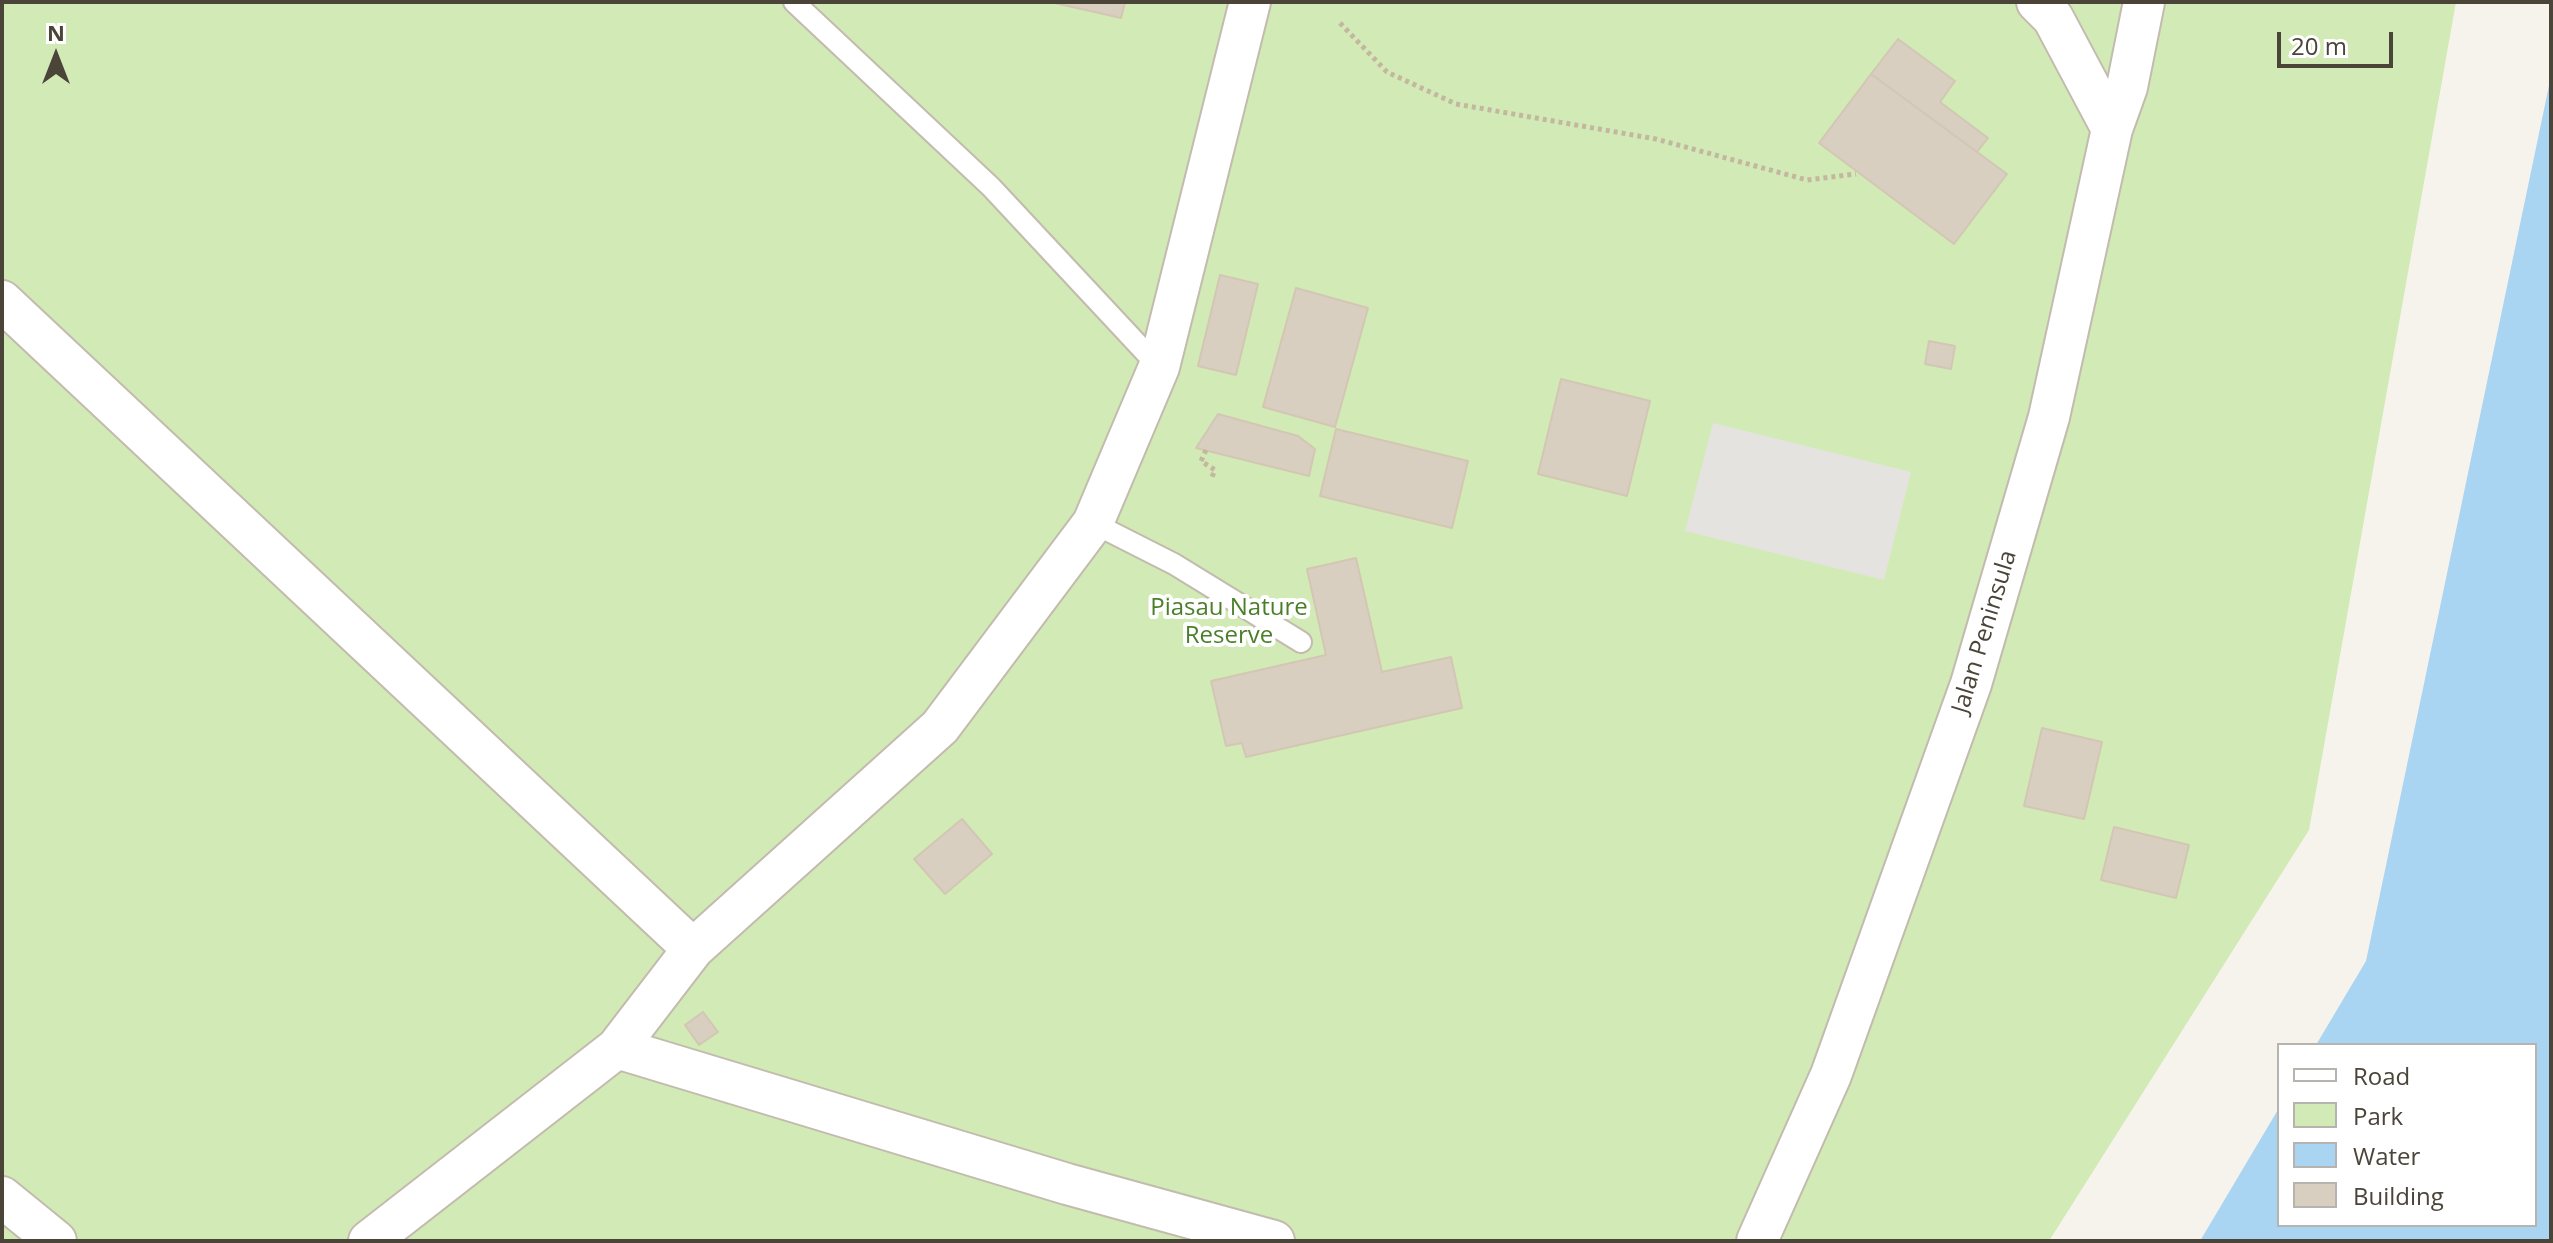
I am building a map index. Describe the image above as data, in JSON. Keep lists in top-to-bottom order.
{
  "streets": {
    "street": ["Jalan Peninsula"]
  },
  "parks": ["Piasau Nature Reserve"],
  "legend": [
    "Road",
    "Park",
    "Water",
    "Building"
  ],
  "scale_bar": "20 m",
  "north": "top"
}
